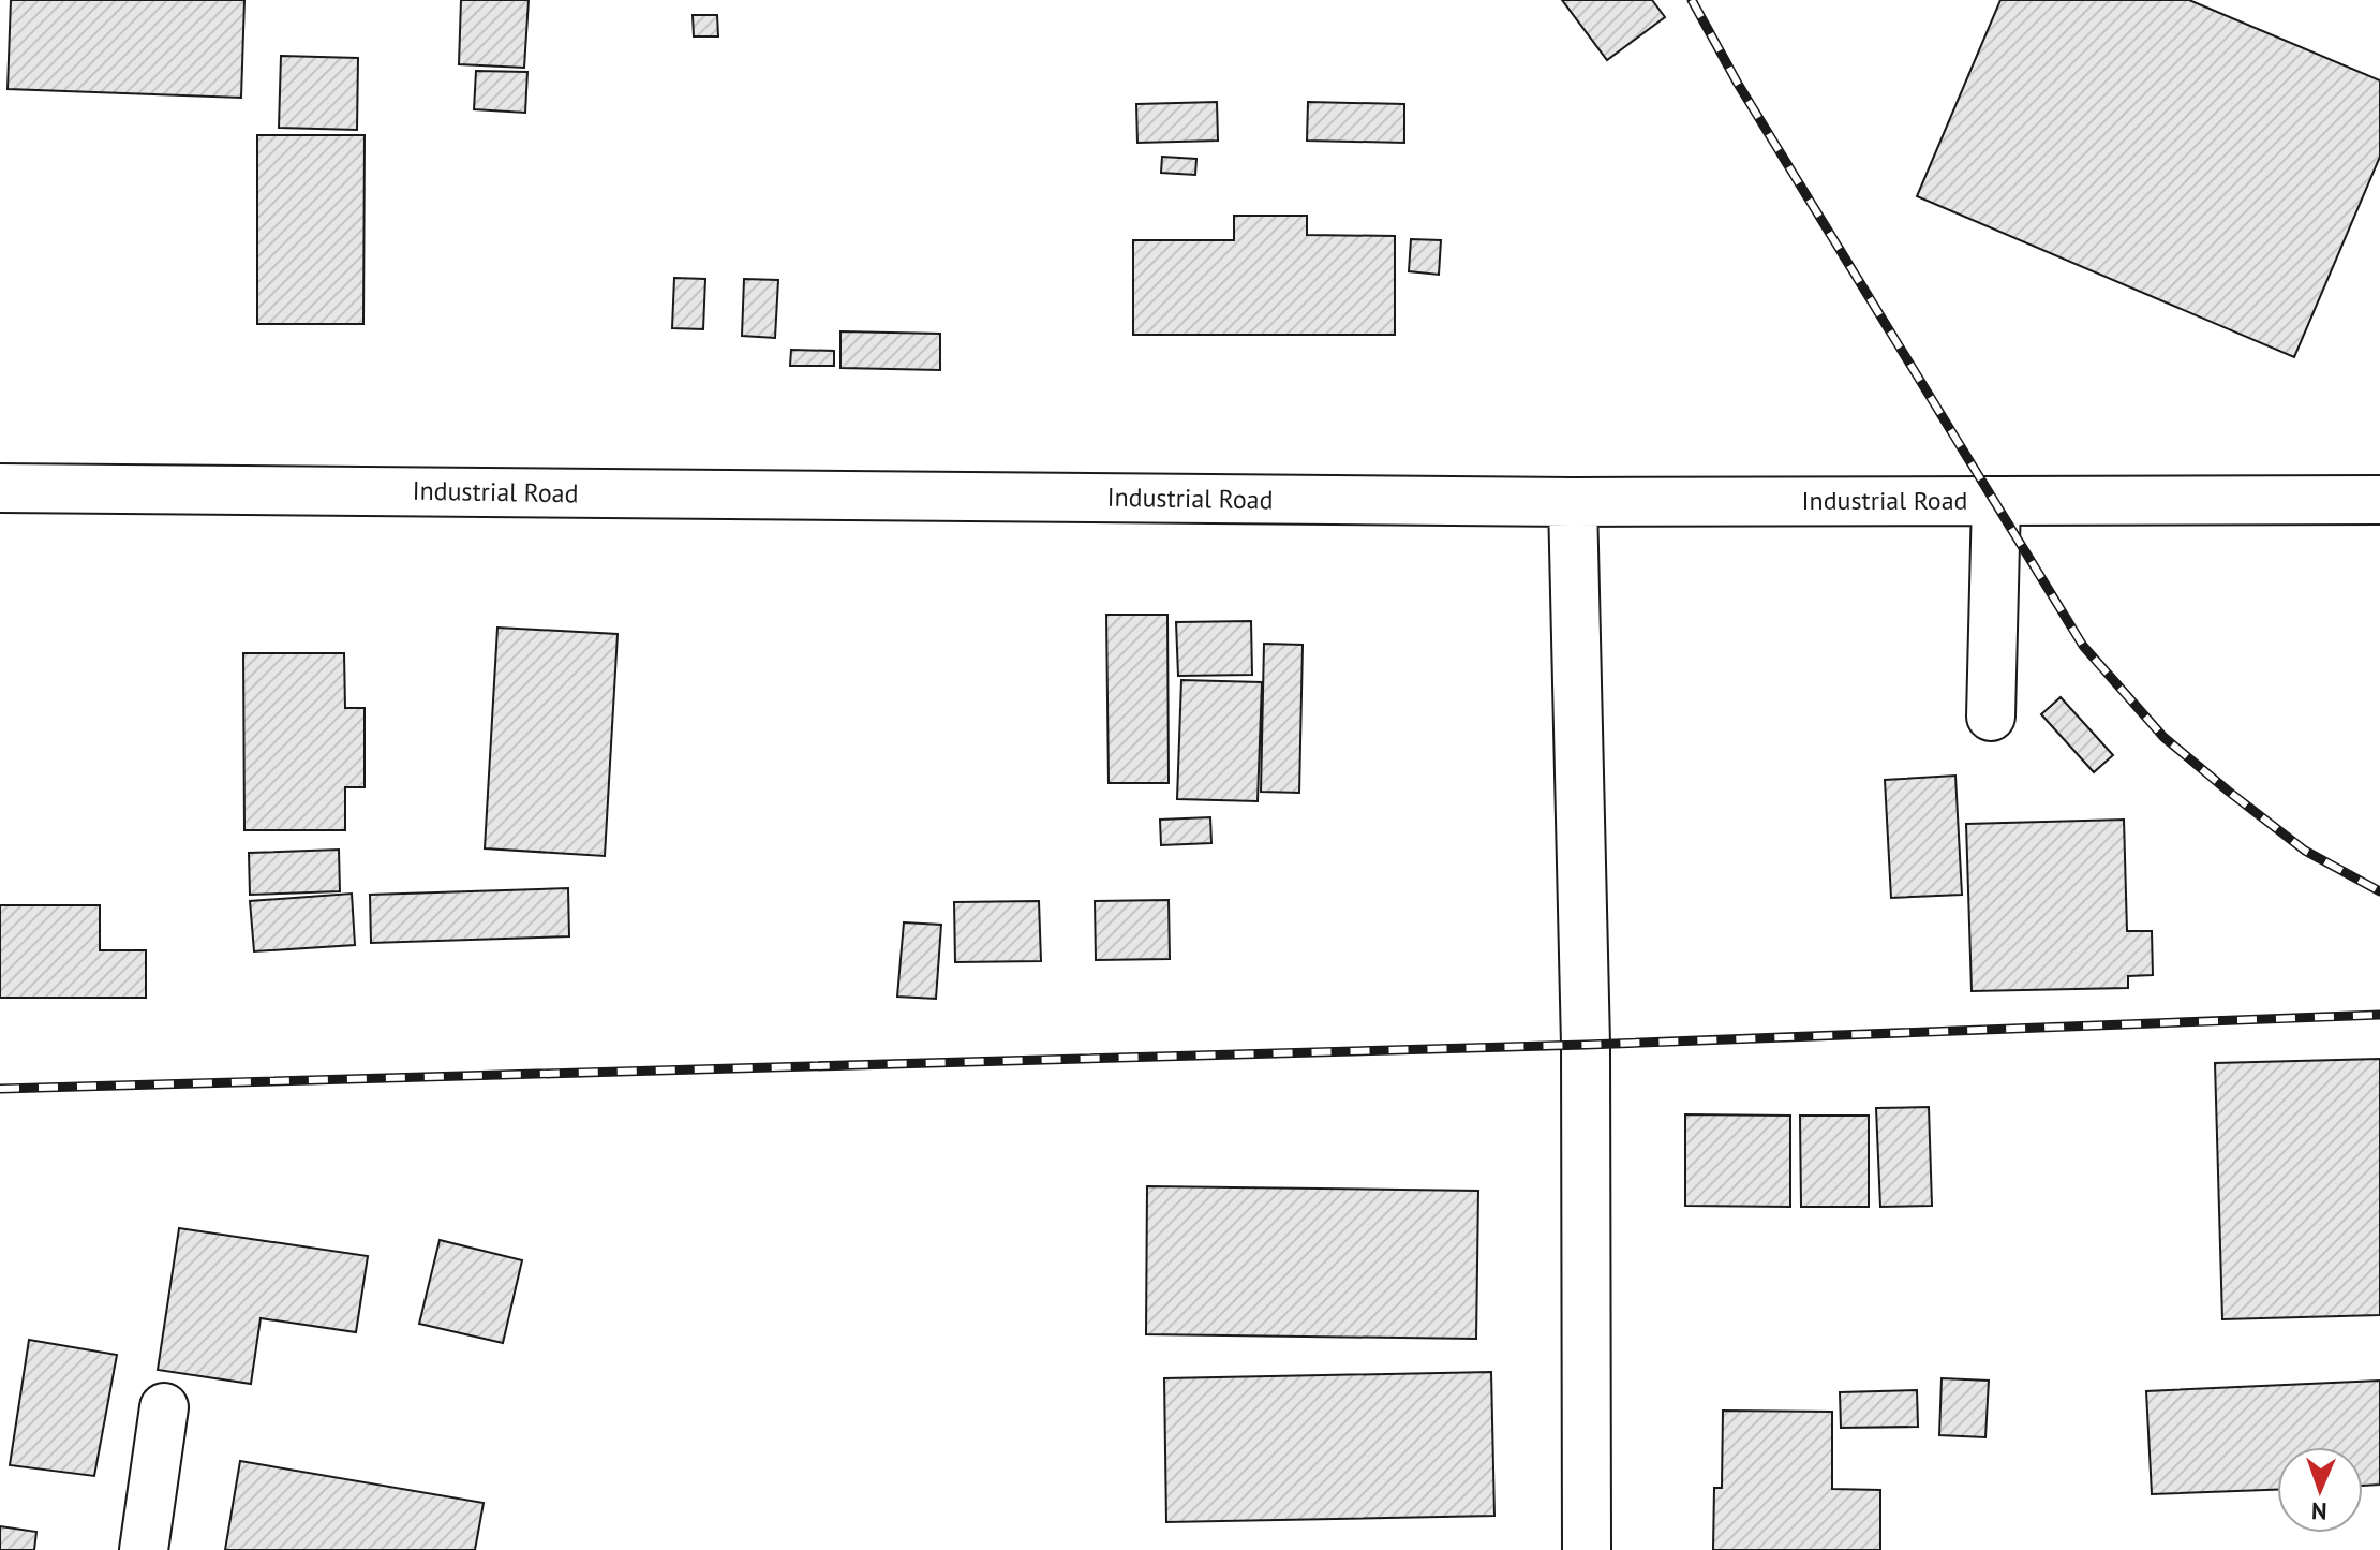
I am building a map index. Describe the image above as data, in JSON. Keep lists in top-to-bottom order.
{
  "streets": {
    "street": ["Industrial Road"]
  },
  "north": "bottom"
}
